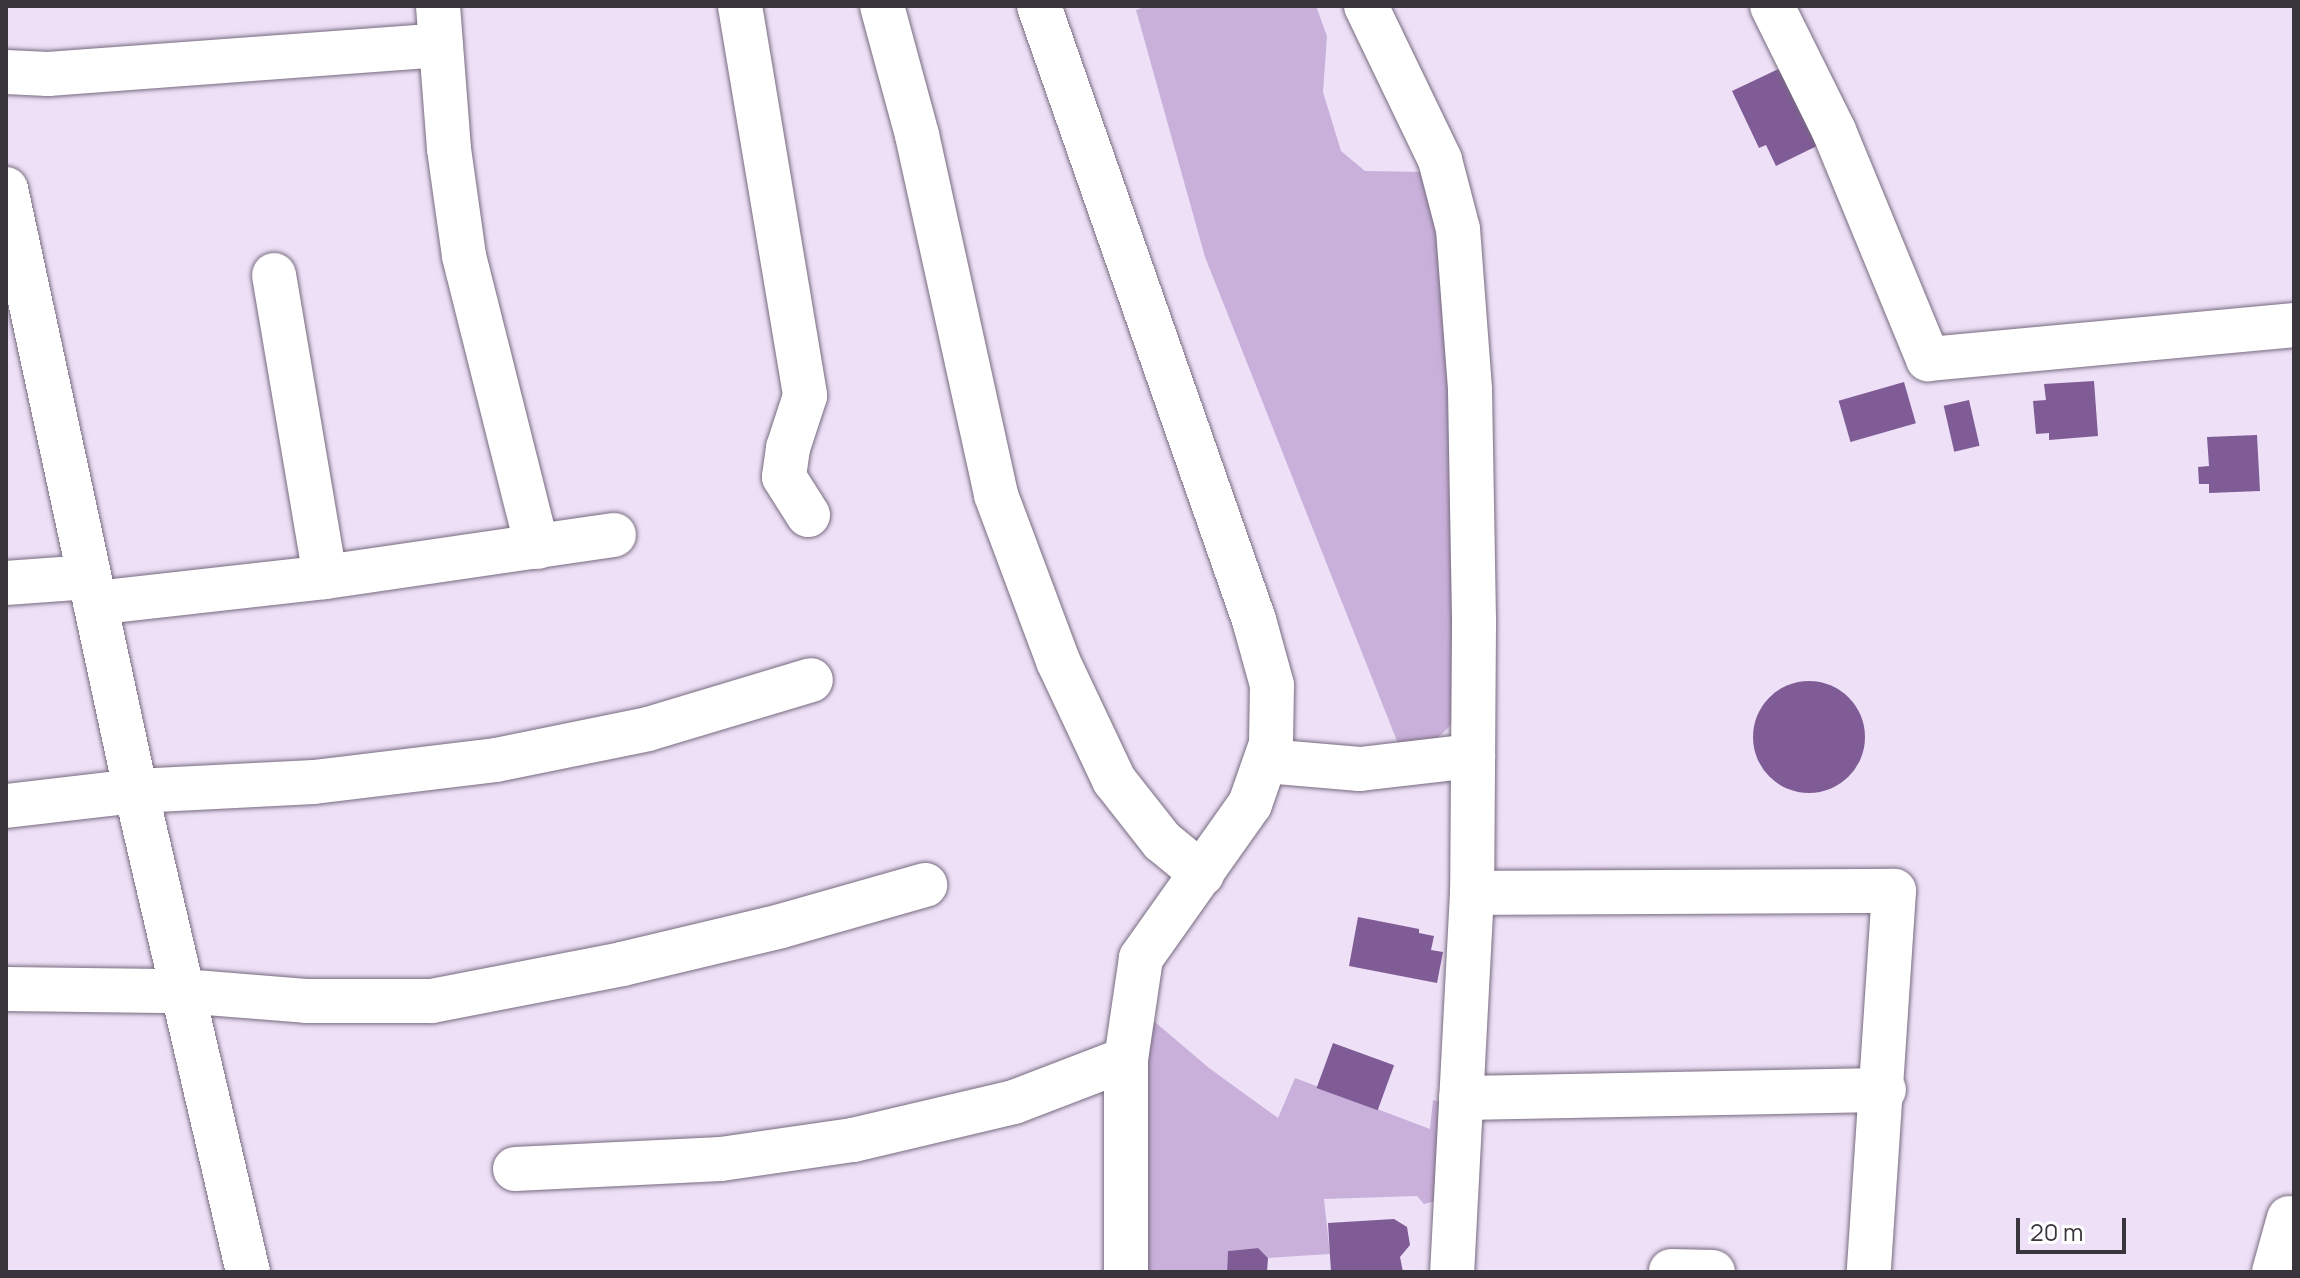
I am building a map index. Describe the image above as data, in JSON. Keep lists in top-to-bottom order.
{
  "scale_bar": "20 m"
}
